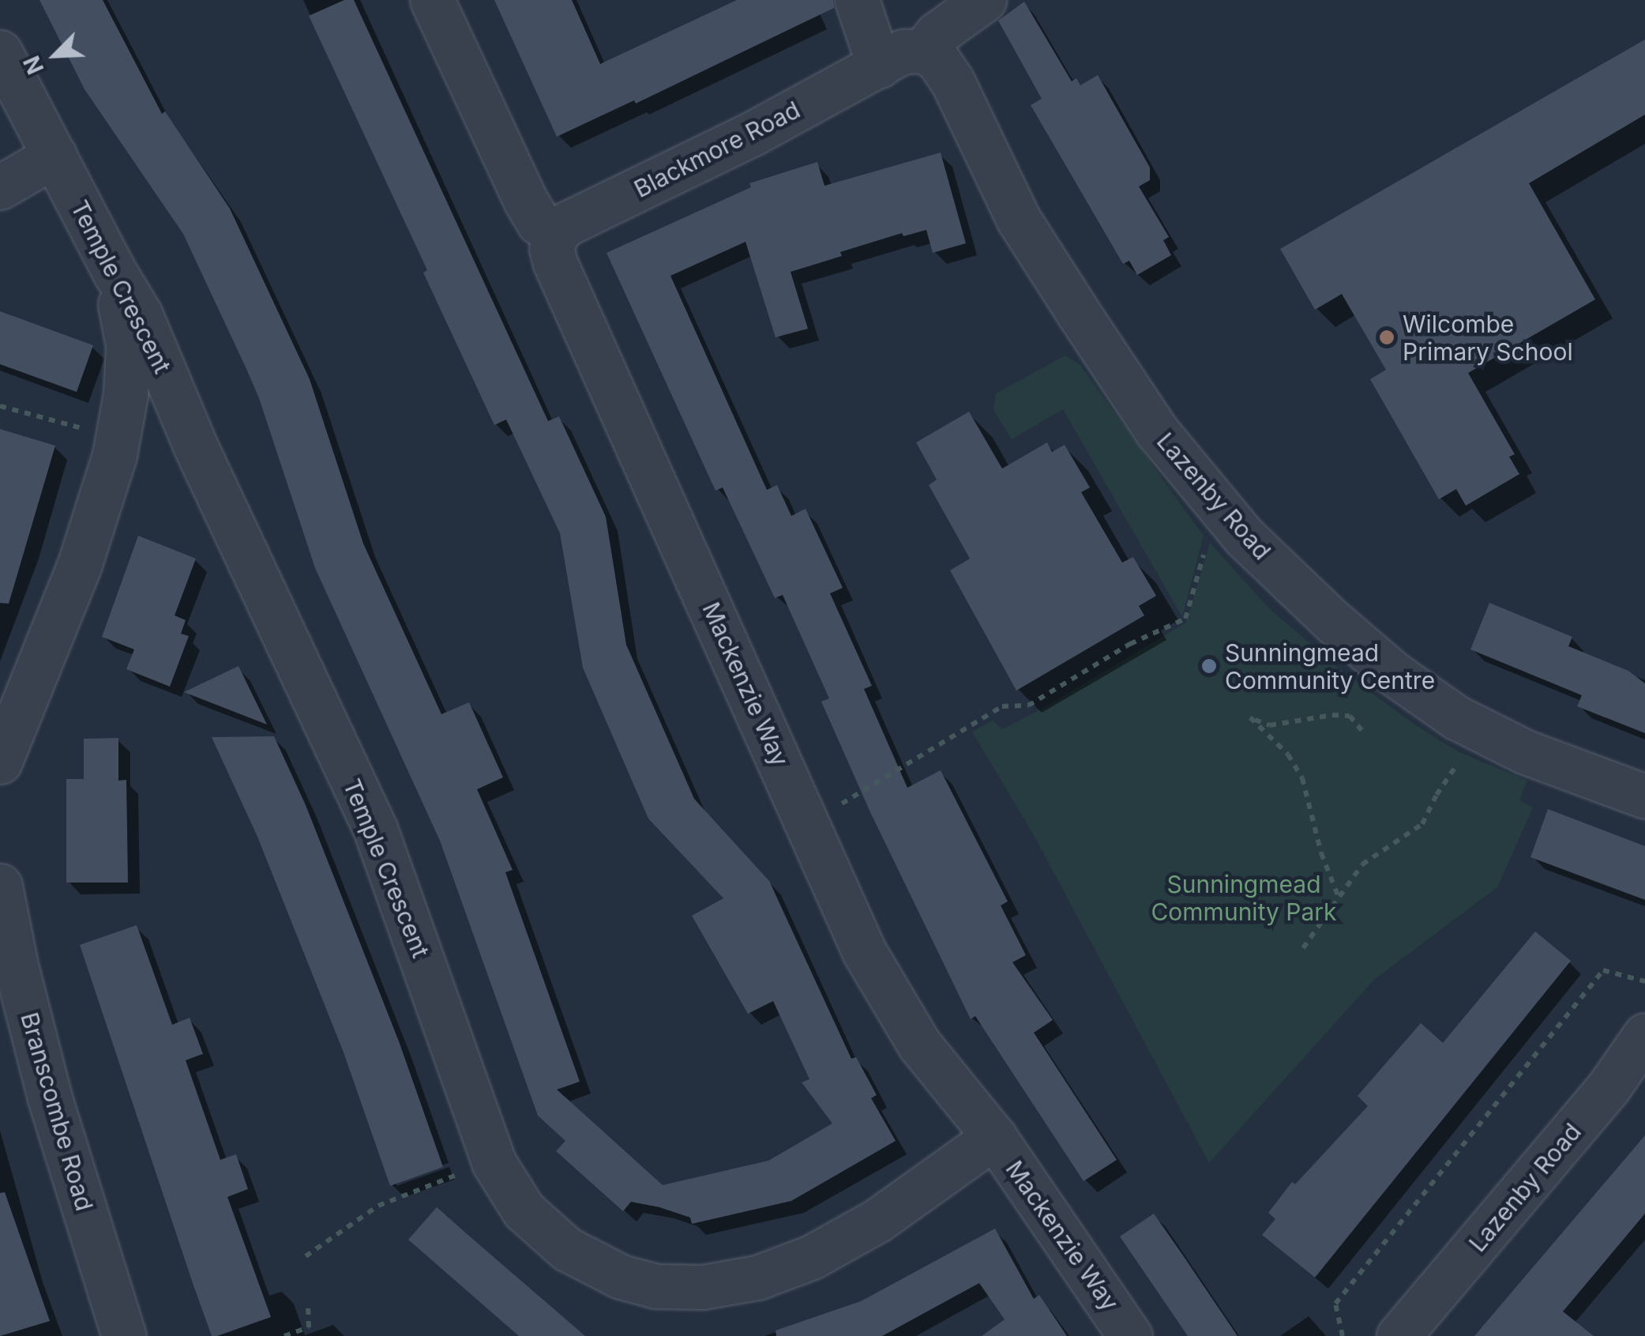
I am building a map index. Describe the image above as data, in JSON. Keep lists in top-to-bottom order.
{
  "streets": {
    "street": [
      "Blackmore Road",
      "Temple Crescent",
      "Lazenby Road",
      "Mackenzie Way",
      "Branscombe Road"
    ]
  },
  "crossings": [
    ["Blackmore Road", "Lazenby Road"],
    ["Blackmore Road", "Mackenzie Way"],
    ["Temple Crescent", "Mackenzie Way"]
  ],
  "parks": ["Sunningmead Community Park"],
  "places": ["Wilcombe Primary School", "Sunningmead Community Centre"],
  "north": "bottom left"
}
